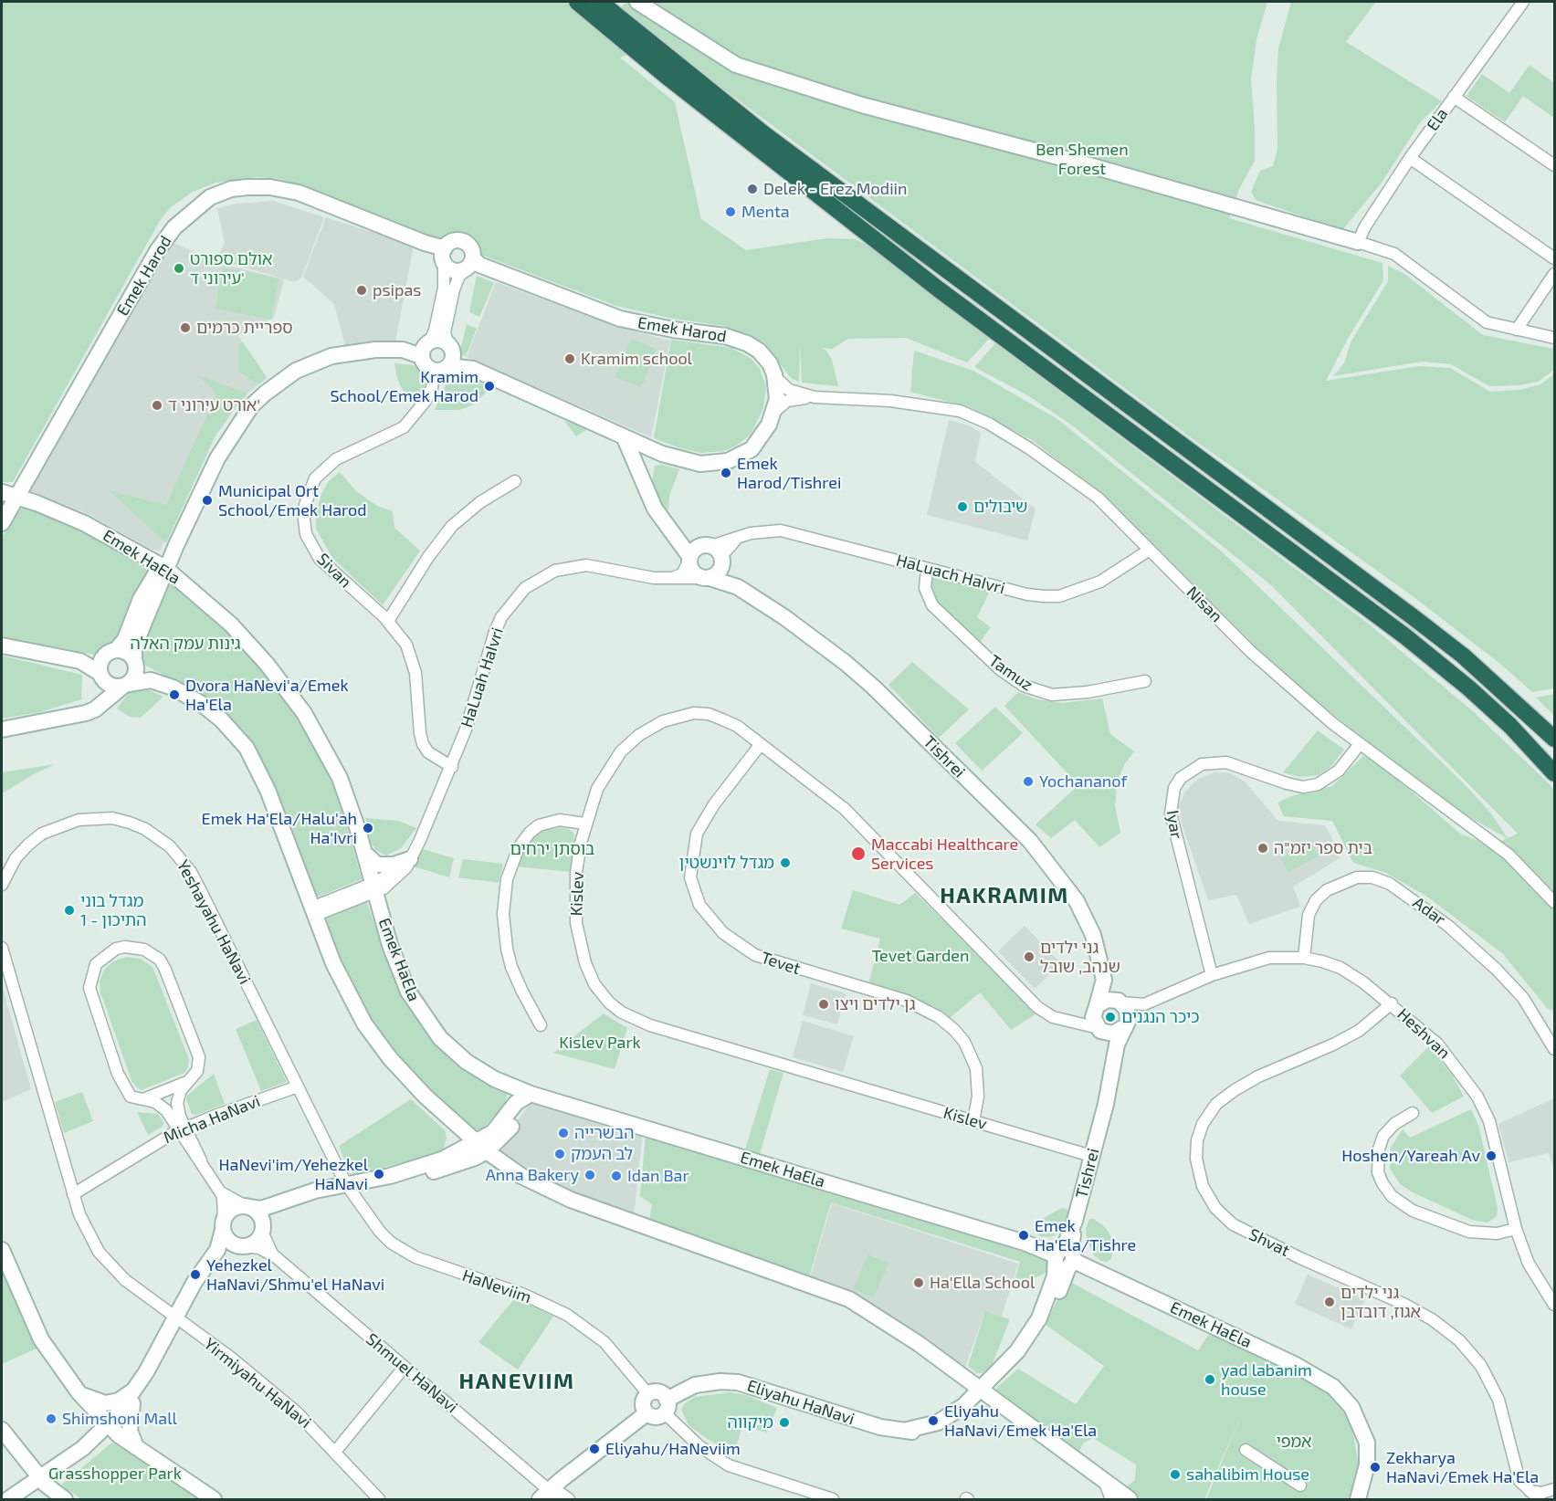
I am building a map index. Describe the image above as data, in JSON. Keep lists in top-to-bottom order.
{
  "streets": {
    "street": [
      "Ela",
      "Emek Harod",
      "Emek HaEla",
      "Sivan",
      "HaLuach HaIvri",
      "Nisan",
      "Tamuz",
      "HaLuah HaIvri",
      "Tishrei",
      "Iyar",
      "Kislev",
      "Adar",
      "Yeshayahu HaNavi",
      "Tevet",
      "Heshvan",
      "Micha HaNavi",
      "Shvat",
      "HaNeviim",
      "Shmuel HaNavi",
      "Yirmiyahu HaNavi",
      "Eliyahu HaNavi"
    ]
  },
  "crossings": [
    ["Emek Harod", "Emek HaEla"],
    ["Emek Harod", "Sivan"],
    ["Emek Harod", "Nisan"],
    ["Emek HaEla", "HaLuah HaIvri"],
    ["Emek HaEla", "Tishrei"],
    ["Sivan", "HaLuah HaIvri"],
    ["HaLuach HaIvri", "Nisan"],
    ["HaLuach HaIvri", "Tamuz"],
    ["HaLuach HaIvri", "HaLuah HaIvri"],
    ["HaLuach HaIvri", "Tishrei"],
    ["Nisan", "Iyar"],
    ["HaLuah HaIvri", "Tishrei"],
    ["Tishrei", "Kislev"],
    ["Tishrei", "Heshvan"],
    ["Tishrei", "Eliyahu HaNavi"],
    ["Iyar", "Heshvan"],
    ["Kislev", "Tevet"],
    ["Kislev", "Heshvan"],
    ["Adar", "Heshvan"],
    ["Yeshayahu HaNavi", "Micha HaNavi"],
    ["Yeshayahu HaNavi", "HaNeviim"],
    ["Heshvan", "Shvat"],
    ["HaNeviim", "Eliyahu HaNavi"]
  ],
  "districts": ["HAKRAMIM", "HANEVIIM"],
  "parks": [
    "Ben Shemen Forest",
    "גינות עמק האלה",
    "בוסתן ירחים",
    "Tevet Garden",
    "Kislev Park",
    "אמפי",
    "Grasshopper Park"
  ],
  "places": [
    "Delek - Erez Modiin",
    "Menta",
    "אולם ספורט עירוני ד'",
    "psipas",
    "ספריית כרמים",
    "Kramim school",
    "Kramim School/Emek Harod",
    "אורט עירוני ד'",
    "Emek Harod/Tishrei",
    "Municipal Ort School/Emek Harod",
    "שיבולים",
    "Dvora HaNevi'a/Emek Ha'Ela",
    "Yochananof",
    "Emek Ha'Ela/Halu'ah Ha'Ivri",
    "בית ספר יזמ\"ה",
    "Maccabi Healthcare Services",
    "מגדל לוינשטין",
    "מגדל בוני התיכון - 1",
    "גני ילדים שנהב, שובל",
    "גן ילדים ויצו",
    "כיכר הנגנים",
    "הבשרייה",
    "לב העמק",
    "Hoshen/Yareah Av",
    "HaNevi'im/Yehezkel HaNavi",
    "Anna Bakery",
    "Idan Bar",
    "Emek Ha'Ela/Tishre",
    "Yehezkel HaNavi/Shmu'el HaNavi",
    "Ha'Ella School",
    "גני ילדים אגוז, דובדבן",
    "yad labanim house",
    "Shimshoni Mall",
    "Eliyahu HaNavi/Emek Ha'Ela",
    "מיקווה",
    "Eliyahu/HaNeviim",
    "Zekharya HaNavi/Emek Ha'Ela",
    "sahalibim House"
  ]
}
